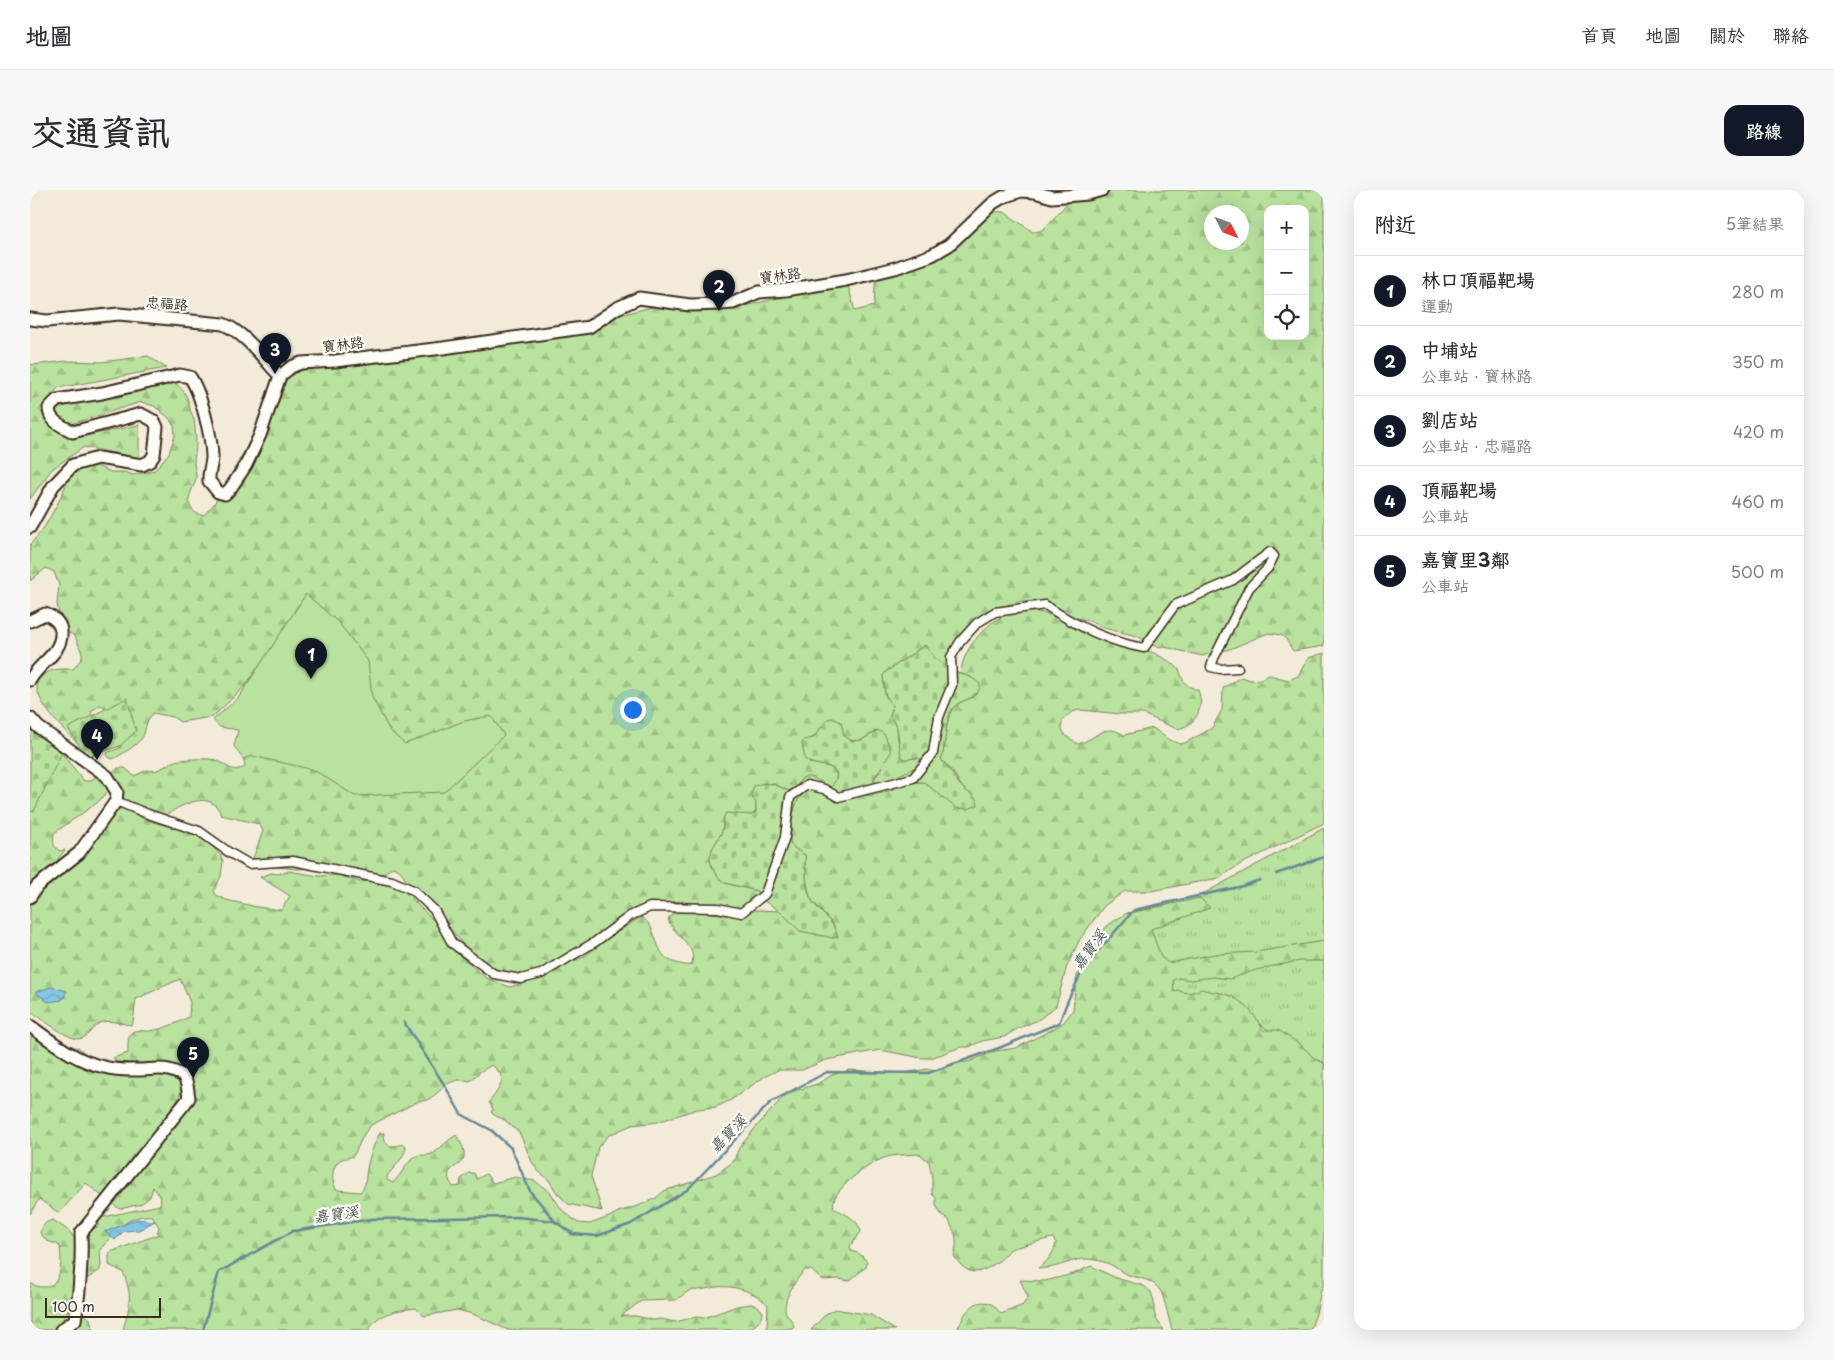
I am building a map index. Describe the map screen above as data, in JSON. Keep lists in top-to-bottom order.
{
  "streets": {
    "main road": ["寶林路", "忠福路"]
  },
  "crossings": [
    ["寶林路", "忠福路"]
  ],
  "water": ["嘉寶溪"],
  "scale_bar": "100 m",
  "north": "bottom right",
  "page": {
    "header": "地圖",
    "nav": [
      "首頁",
      "地圖",
      "關於",
      "聯絡"
    ],
    "title": "交通資訊",
    "buttons": "路線",
    "heading": ["附近", "5筆結果"],
    "map_buttons": ["+", "−"],
    "list": [
      {
        "mark": "1",
        "name": "林口頂福靶場",
        "note": "運動",
        "value": "280 m"
      },
      {
        "mark": "2",
        "name": "中埔站",
        "note": "公車站 · 寶林路",
        "value": "350 m"
      },
      {
        "mark": "3",
        "name": "劉店站",
        "note": "公車站 · 忠福路",
        "value": "420 m"
      },
      {
        "mark": "4",
        "name": "頂福靶場",
        "note": "公車站",
        "value": "460 m"
      },
      {
        "mark": "5",
        "name": "嘉寶里3鄰",
        "note": "公車站",
        "value": "500 m"
      }
    ],
    "pins": [
      "2",
      "3",
      "1",
      "4",
      "5"
    ],
    "scale": "100 m"
  }
}
